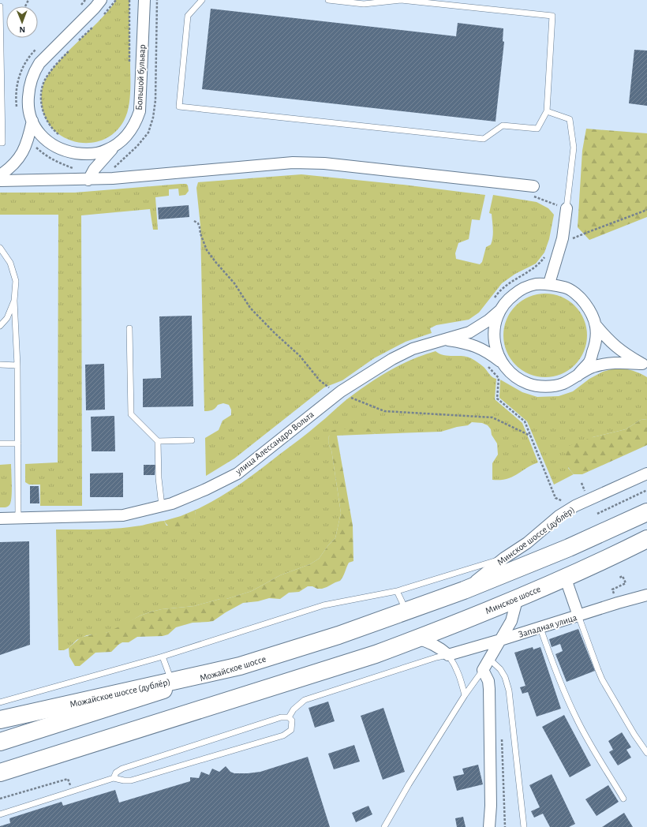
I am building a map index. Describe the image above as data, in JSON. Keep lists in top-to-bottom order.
{
  "streets": {
    "main road": ["Минское шоссе", "Можайское шоссе", "Можайское шоссе (дублёр)"],
    "street": [
      "Большой бульвар",
      "улица Алессандро Вольта",
      "Минское шоссе (дублёр)",
      "Западная улица"
    ]
  },
  "crossings": [
    ["Минское шоссе (дублёр)", "Можайское шоссе"],
    ["Можайское шоссе", "Можайское шоссе (дублёр)"]
  ],
  "north": "bottom"
}
